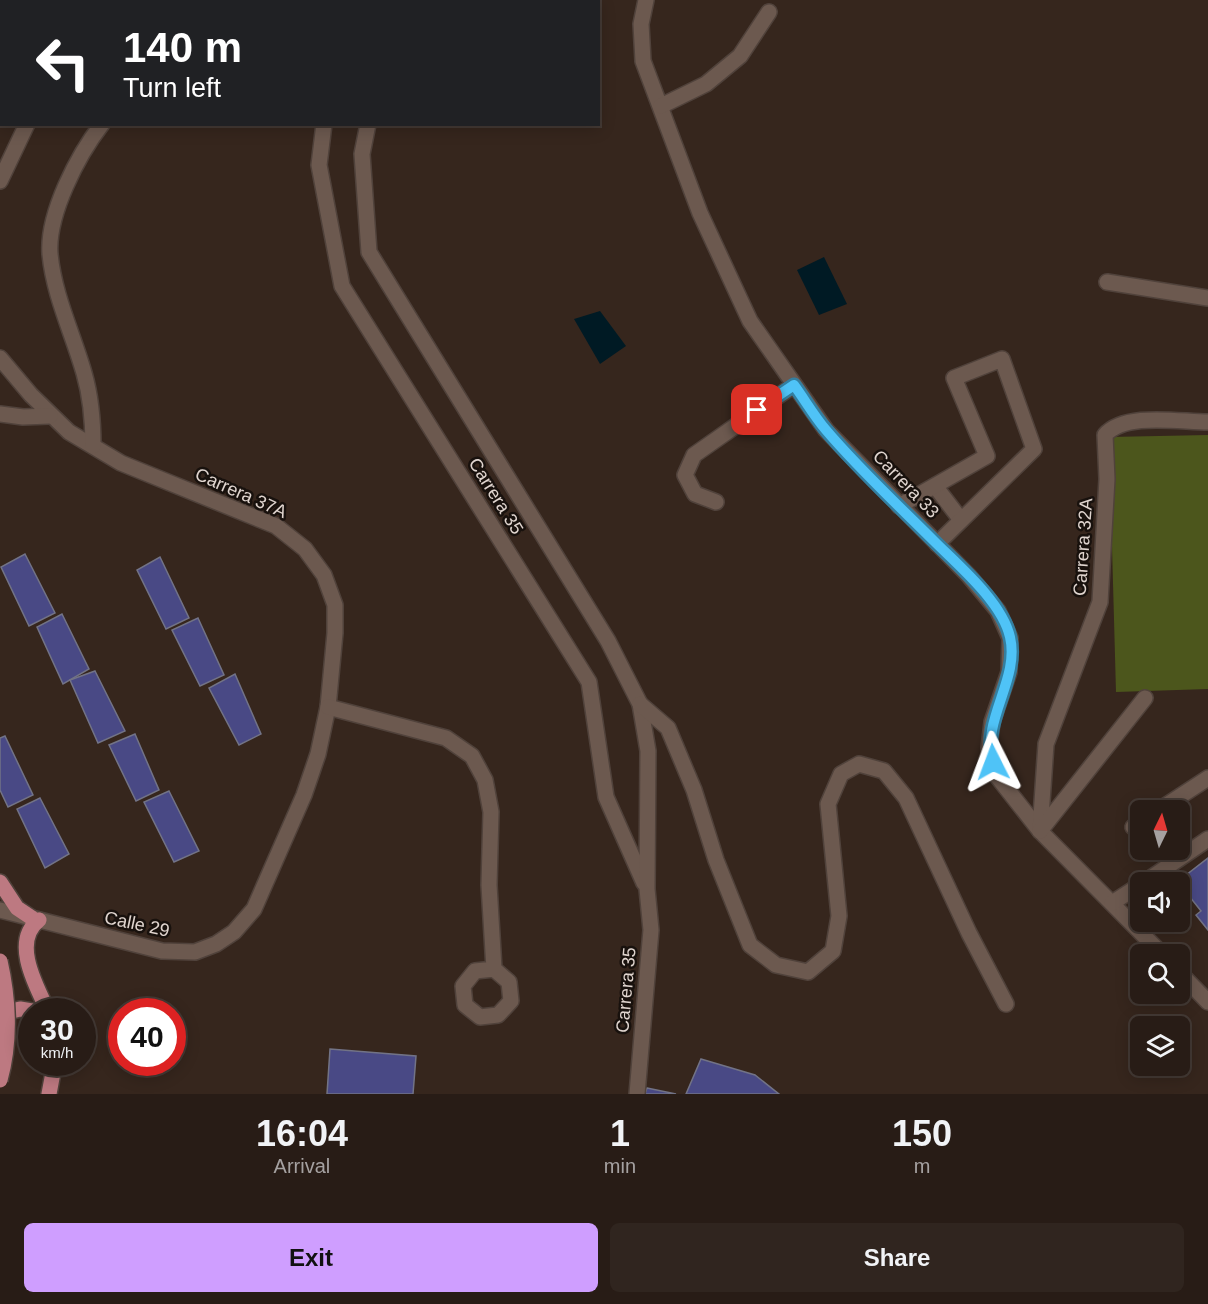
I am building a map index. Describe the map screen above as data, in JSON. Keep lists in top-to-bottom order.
{
  "streets": {
    "street": [
      "Carrera 33",
      "Carrera 37A",
      "Carrera 35",
      "Carrera 32A",
      "Calle 29"
    ]
  },
  "crossings": [
    ["Carrera 33", "Carrera 32A"],
    ["Carrera 37A", "Calle 29"]
  ],
  "north": "top",
  "page": {
    "turn": ["140 m", "Turn left"],
    "speed": "30 km/h",
    "limit": "40",
    "eta": [
      "16:04",
      "Arrival",
      "1",
      "min",
      "150",
      "m"
    ],
    "buttons": ["Exit", "Share"]
  }
}
